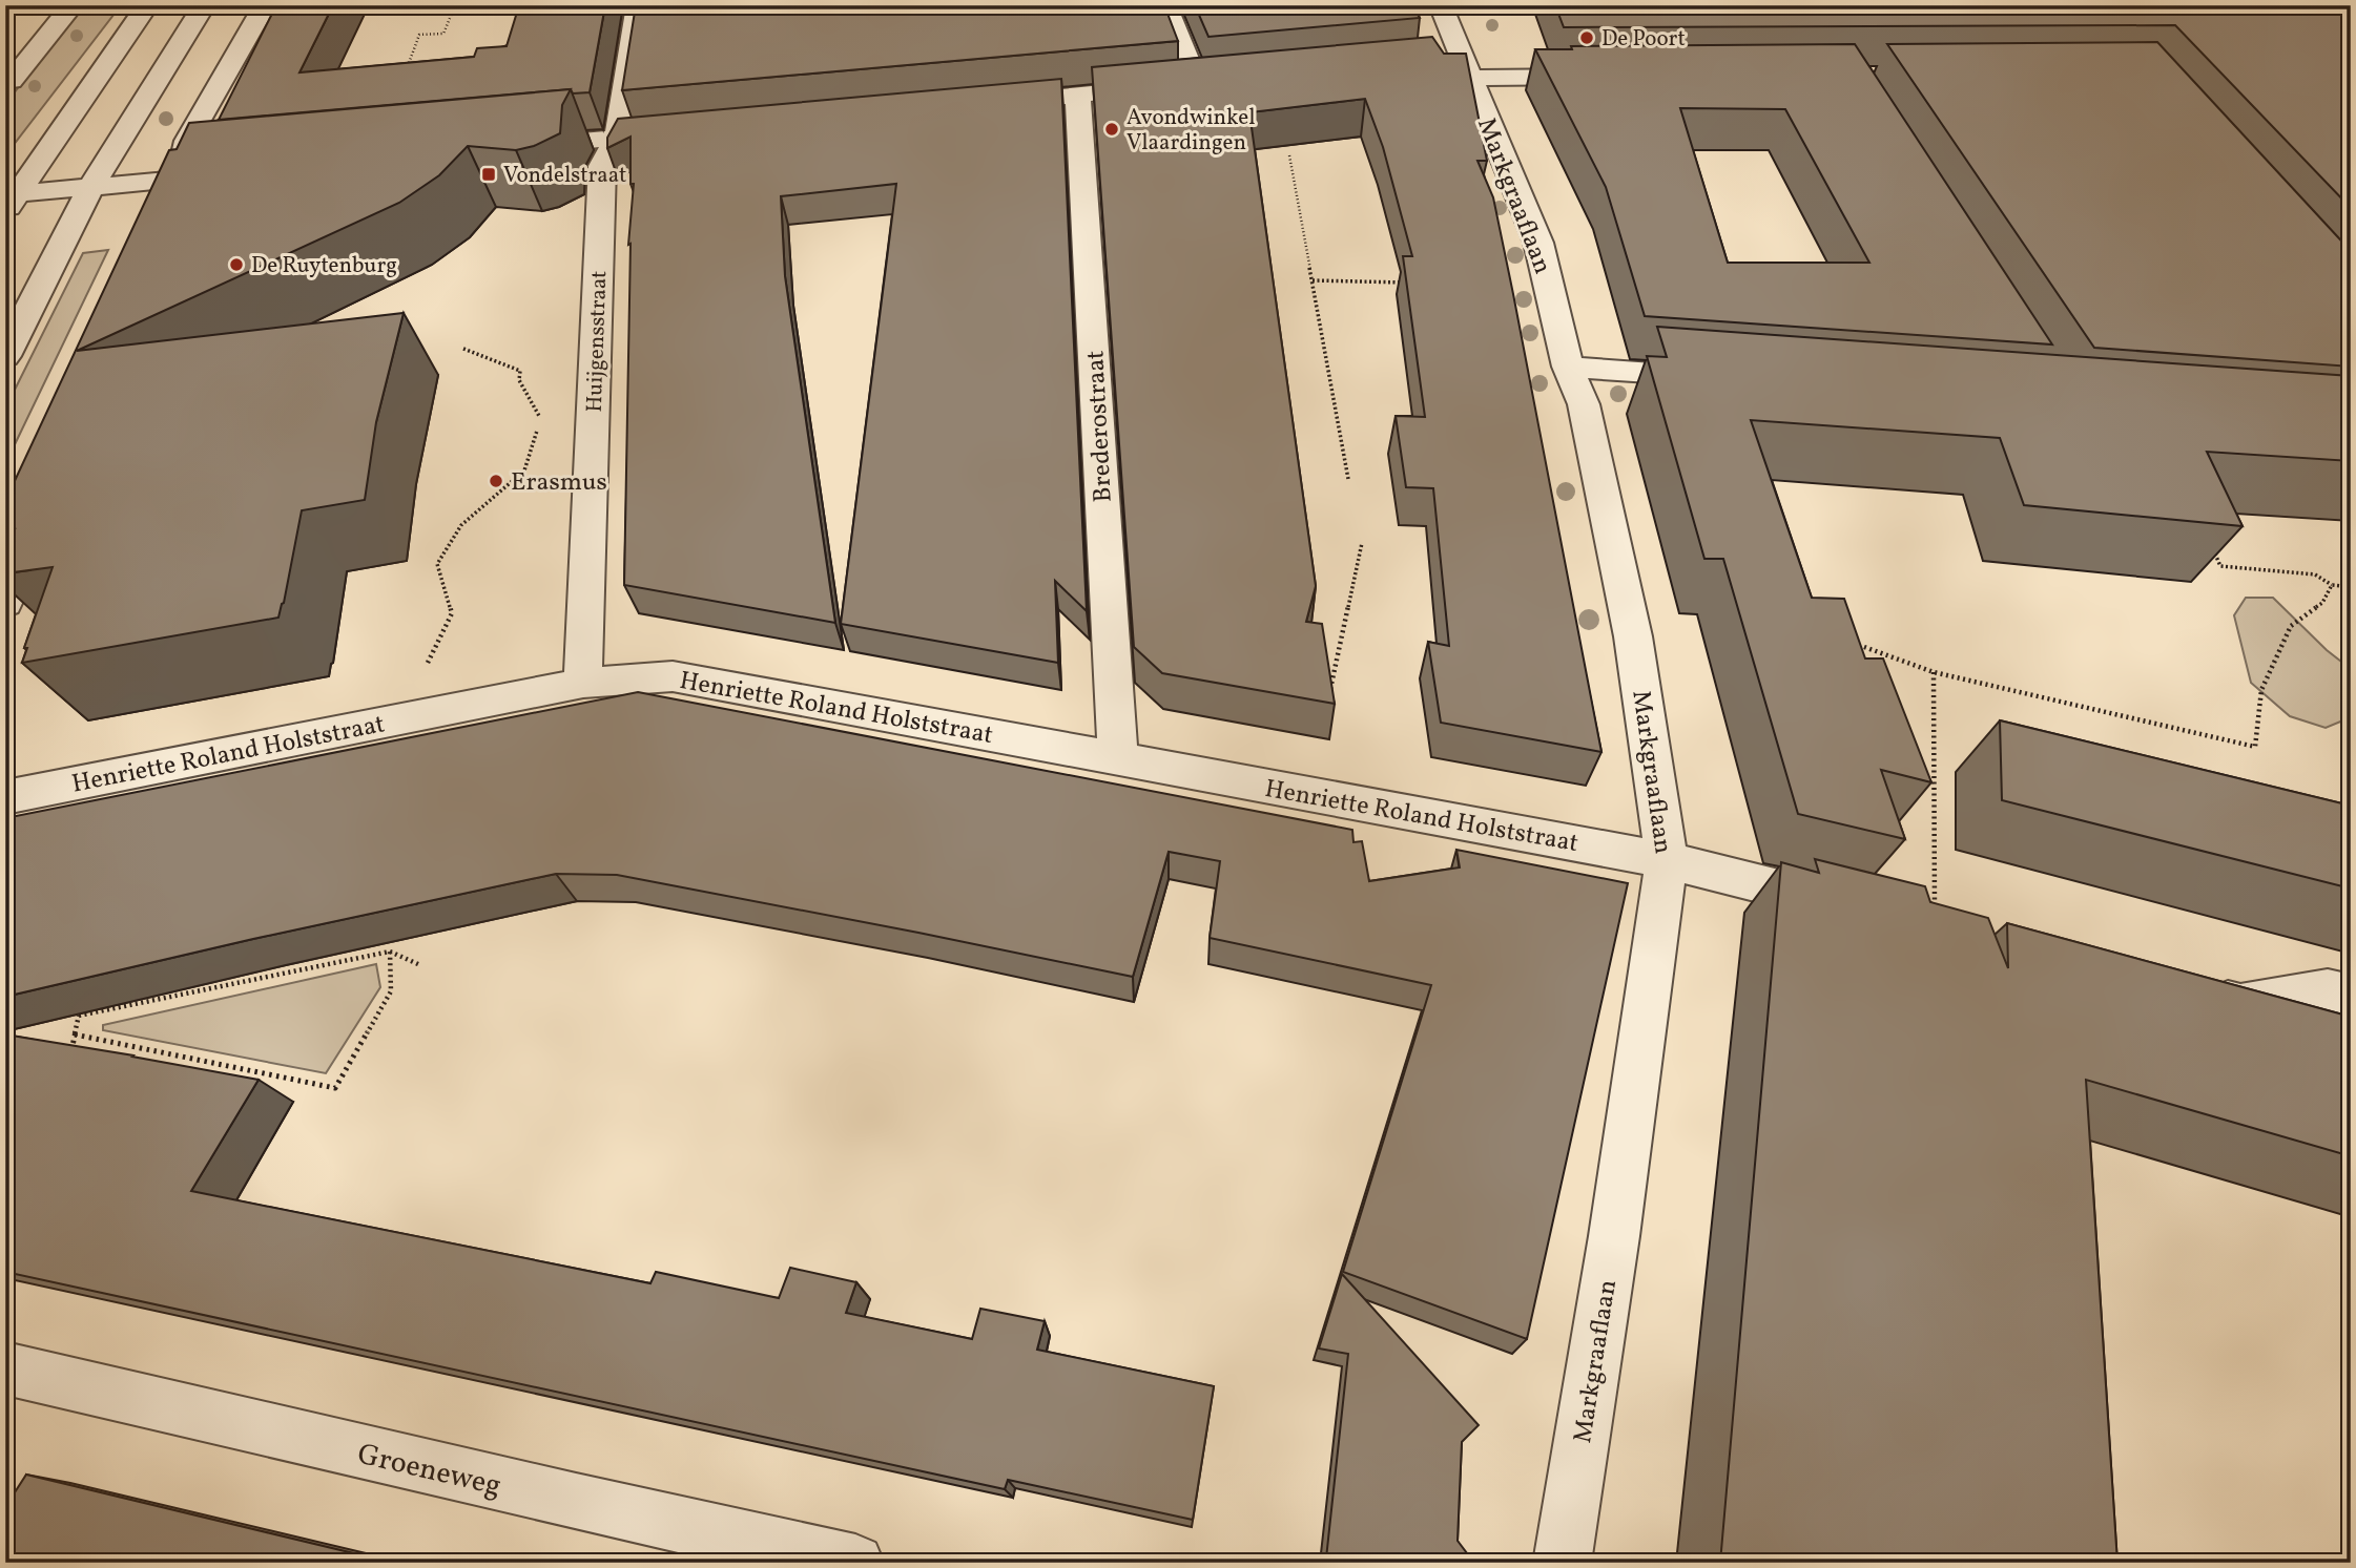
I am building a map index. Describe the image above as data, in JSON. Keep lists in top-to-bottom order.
{
  "streets": {
    "street": [
      "Markgraaflaan",
      "Huijgensstraat",
      "Brederostraat",
      "Henriette Roland Holststraat",
      "Groeneweg"
    ]
  },
  "crossings": [
    ["Markgraaflaan", "Henriette Roland Holststraat"],
    ["Huijgensstraat", "Henriette Roland Holststraat"],
    ["Brederostraat", "Henriette Roland Holststraat"]
  ],
  "places": {
    "other": [
      "De Poort",
      "Avondwinkel Vlaardingen",
      "De Ruytenburg",
      "Erasmus"
    ],
    "transit": ["Vondelstraat"]
  }
}
